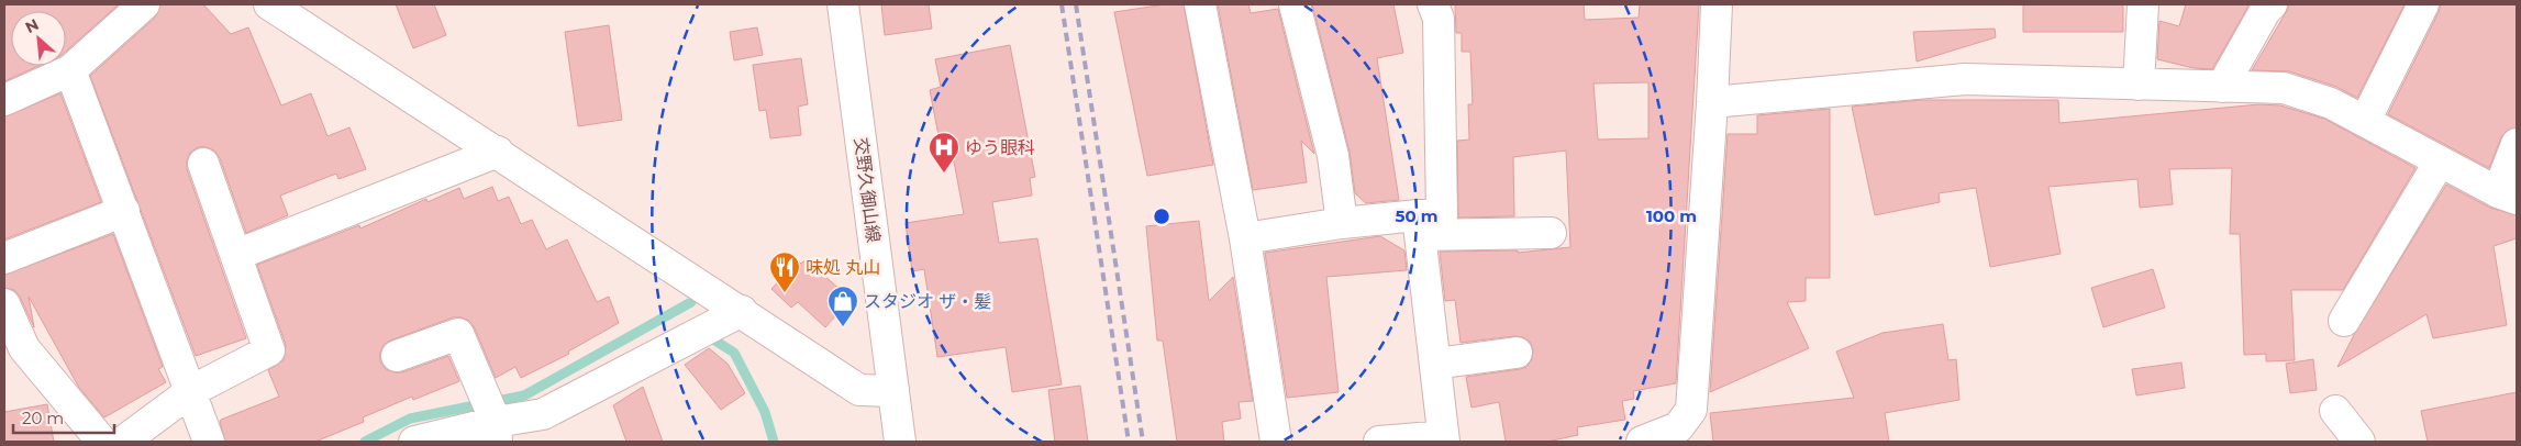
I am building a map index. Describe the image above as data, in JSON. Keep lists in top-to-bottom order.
{
  "streets": {
    "street": ["交野久御山線"]
  },
  "places": {
    "hospital": ["ゆう眼科"],
    "restaurant": ["味処 丸山"],
    "shop": ["スタジオ ザ・髪"]
  },
  "scale_bar": "20 m",
  "north": "top left",
  "rings": ["50 m", "100 m"]
}
